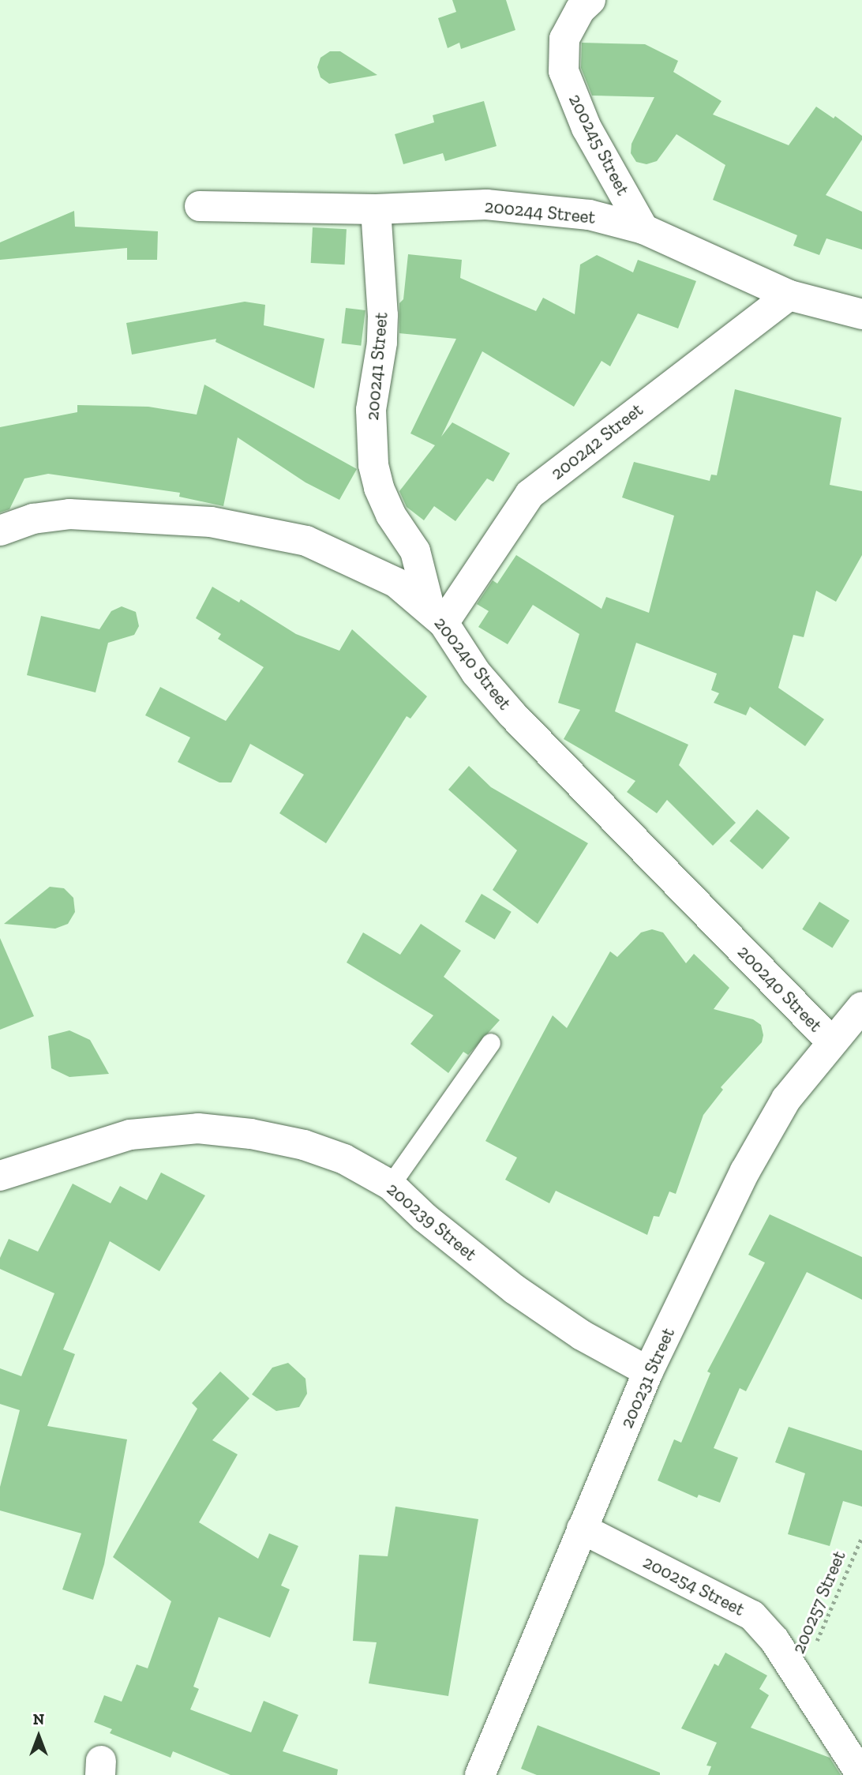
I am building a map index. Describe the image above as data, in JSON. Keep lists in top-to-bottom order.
{
  "streets": {
    "street": [
      "200245 Street",
      "200244 Street",
      "200241 Street",
      "200242 Street",
      "200240 Street",
      "200239 Street",
      "200231 Street",
      "200254 Street"
    ],
    "path": ["200257 Street"]
  },
  "crossings": [
    ["200245 Street", "200244 Street"],
    ["200244 Street", "200241 Street"],
    ["200244 Street", "200242 Street"],
    ["200241 Street", "200242 Street"],
    ["200241 Street", "200240 Street"],
    ["200242 Street", "200240 Street"],
    ["200240 Street", "200231 Street"],
    ["200239 Street", "200231 Street"],
    ["200231 Street", "200254 Street"],
    ["200254 Street", "200257 Street"]
  ],
  "north": "top"
}
